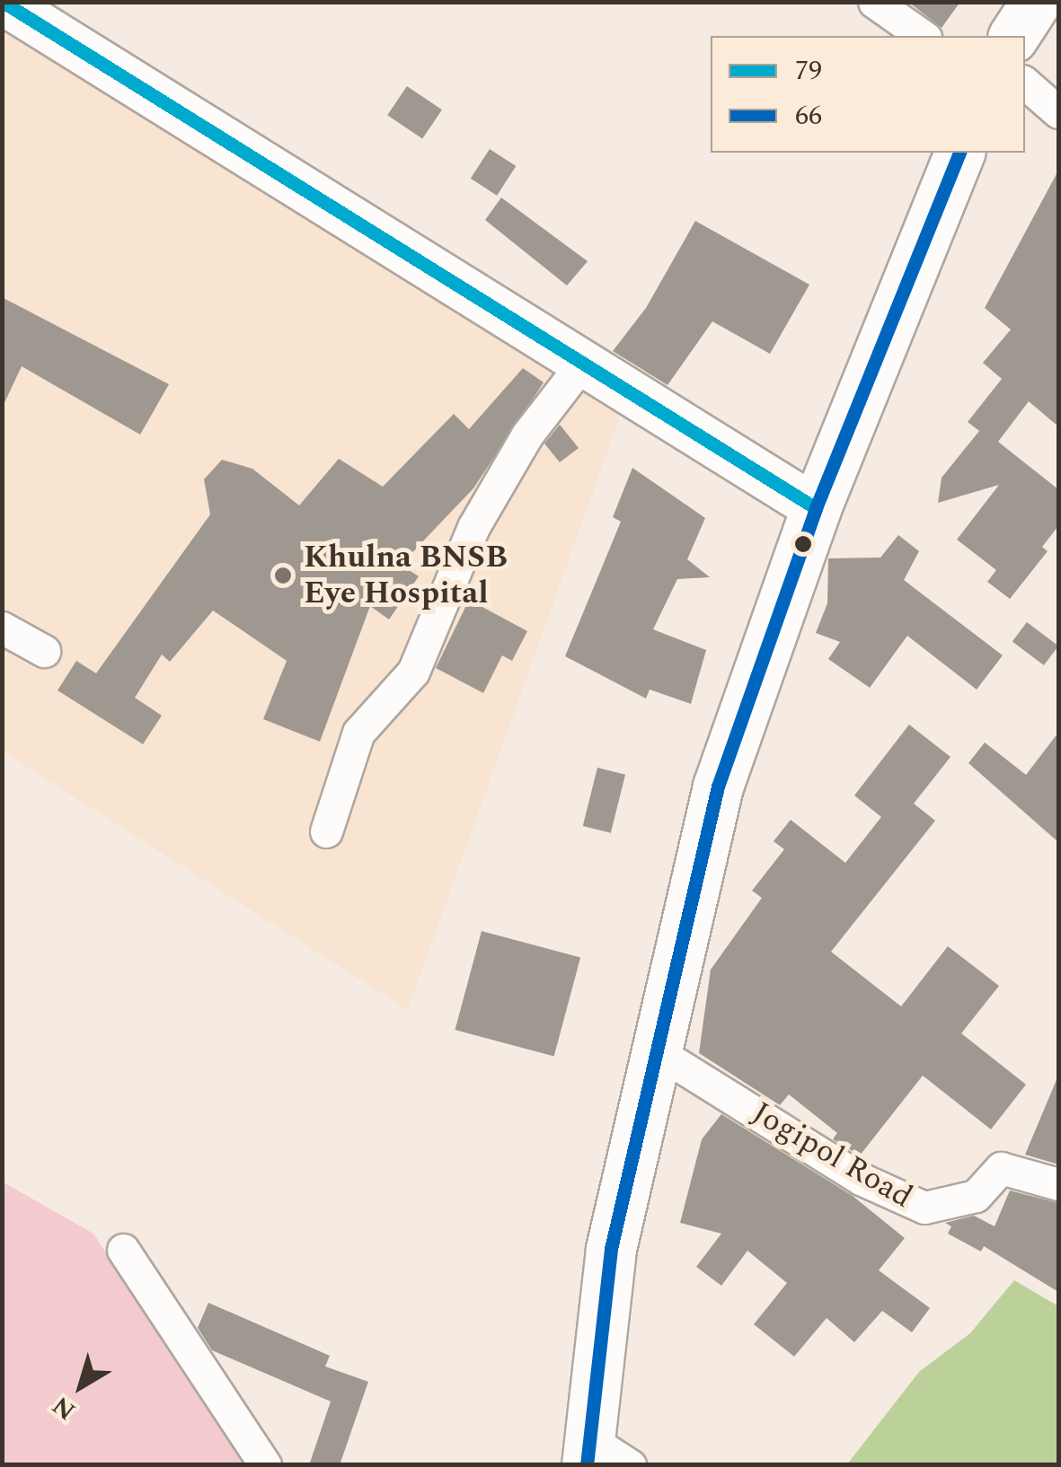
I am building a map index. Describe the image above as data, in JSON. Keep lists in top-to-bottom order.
{
  "streets": {
    "street": ["Jogipol Road"]
  },
  "places": ["Khulna BNSB Eye Hospital"],
  "lines": ["transit line 79", "transit line 66"],
  "legend": ["79", "66"],
  "north": "bottom left"
}
